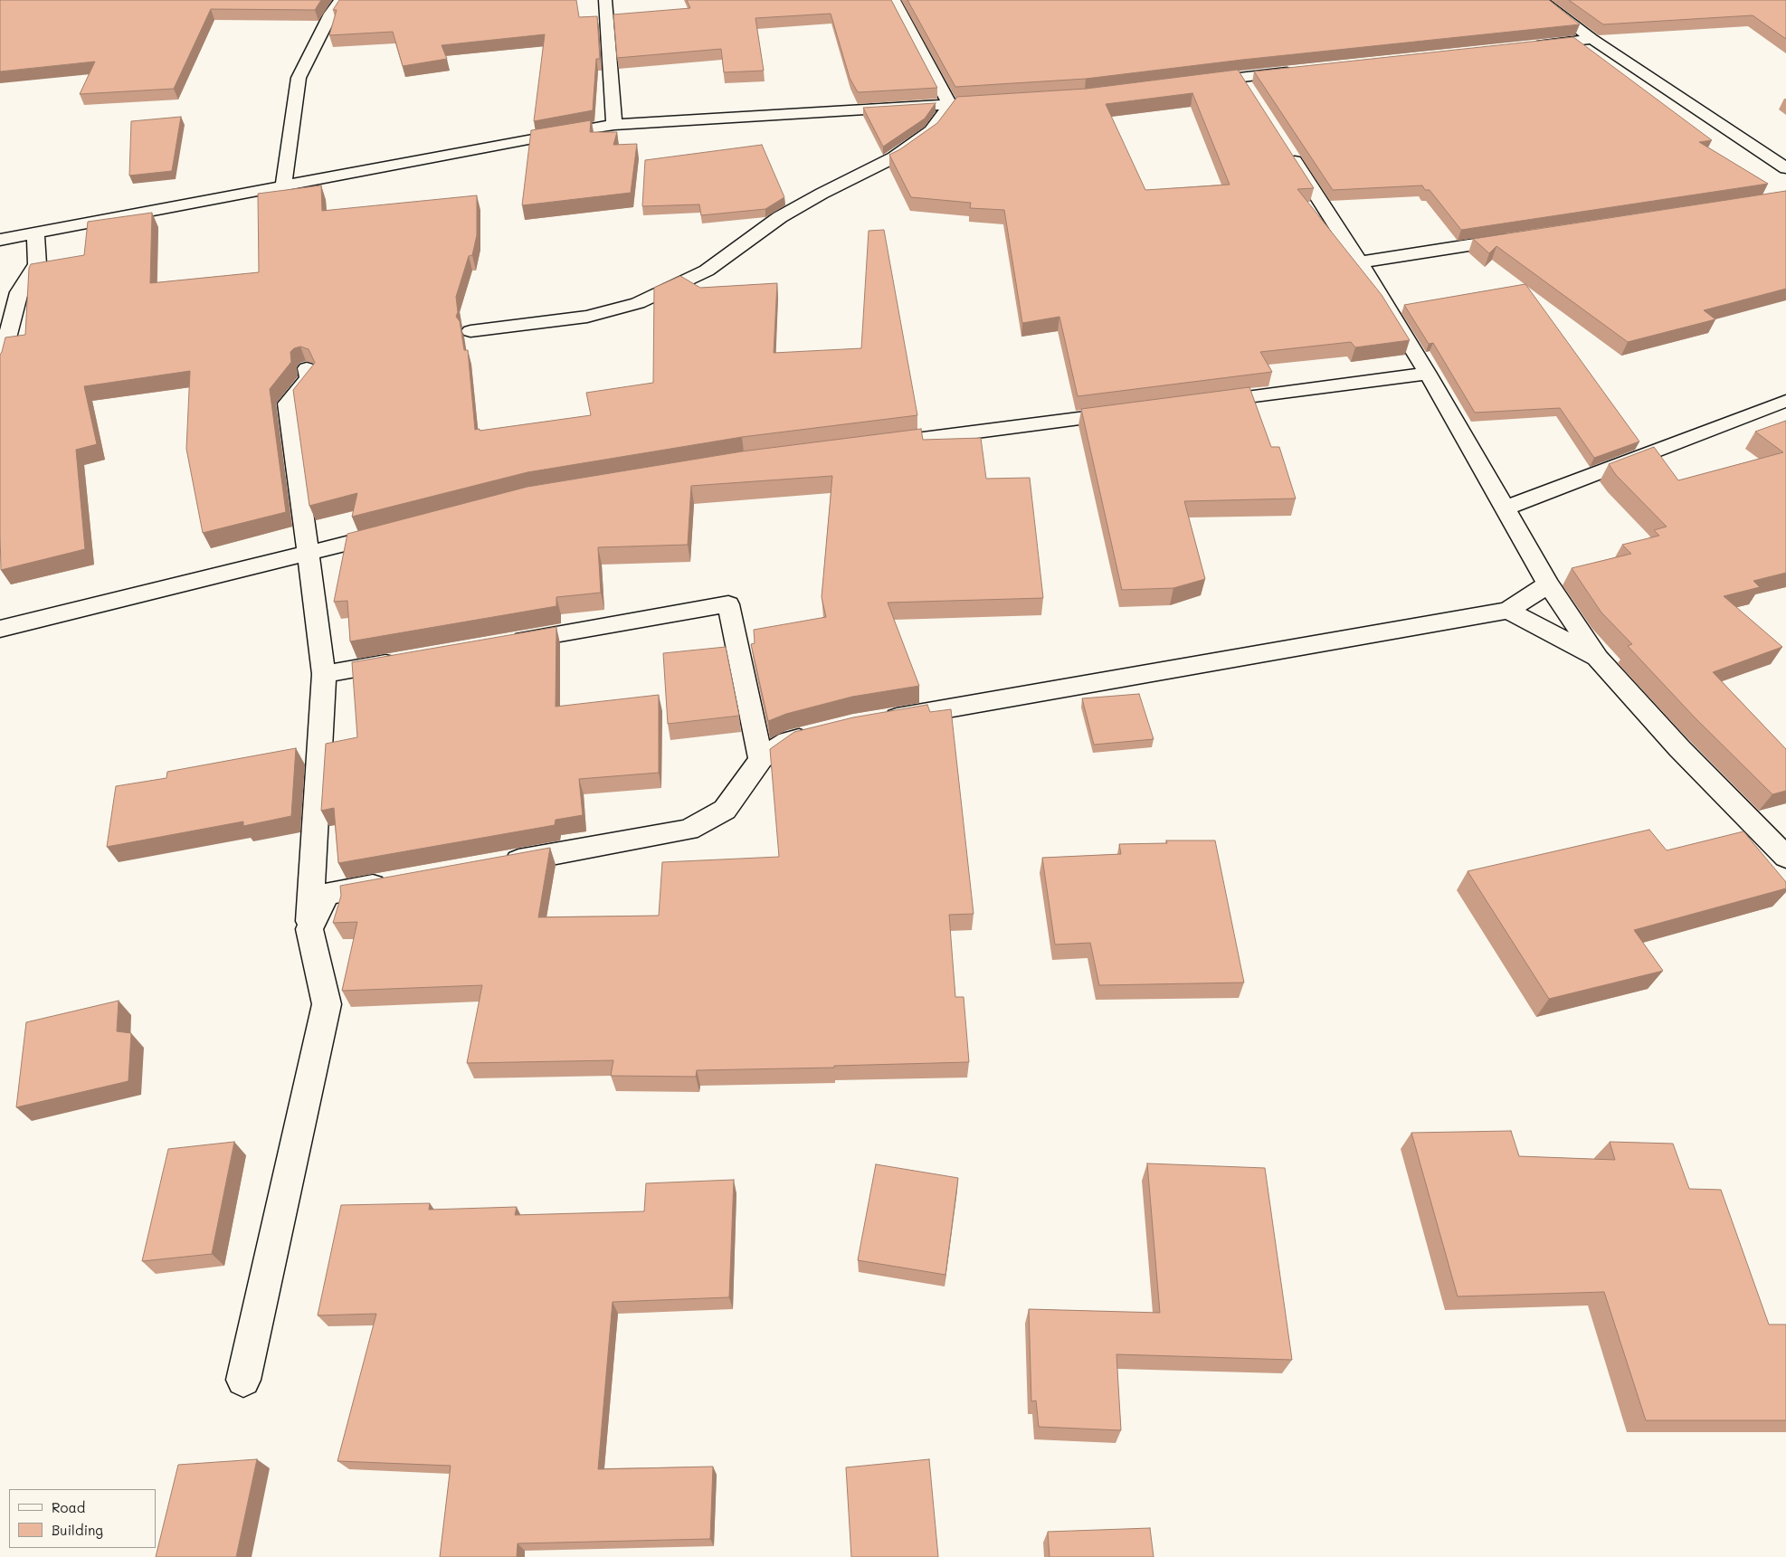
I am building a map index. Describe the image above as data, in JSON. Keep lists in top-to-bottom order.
{
  "legend": ["Road", "Building"]
}
